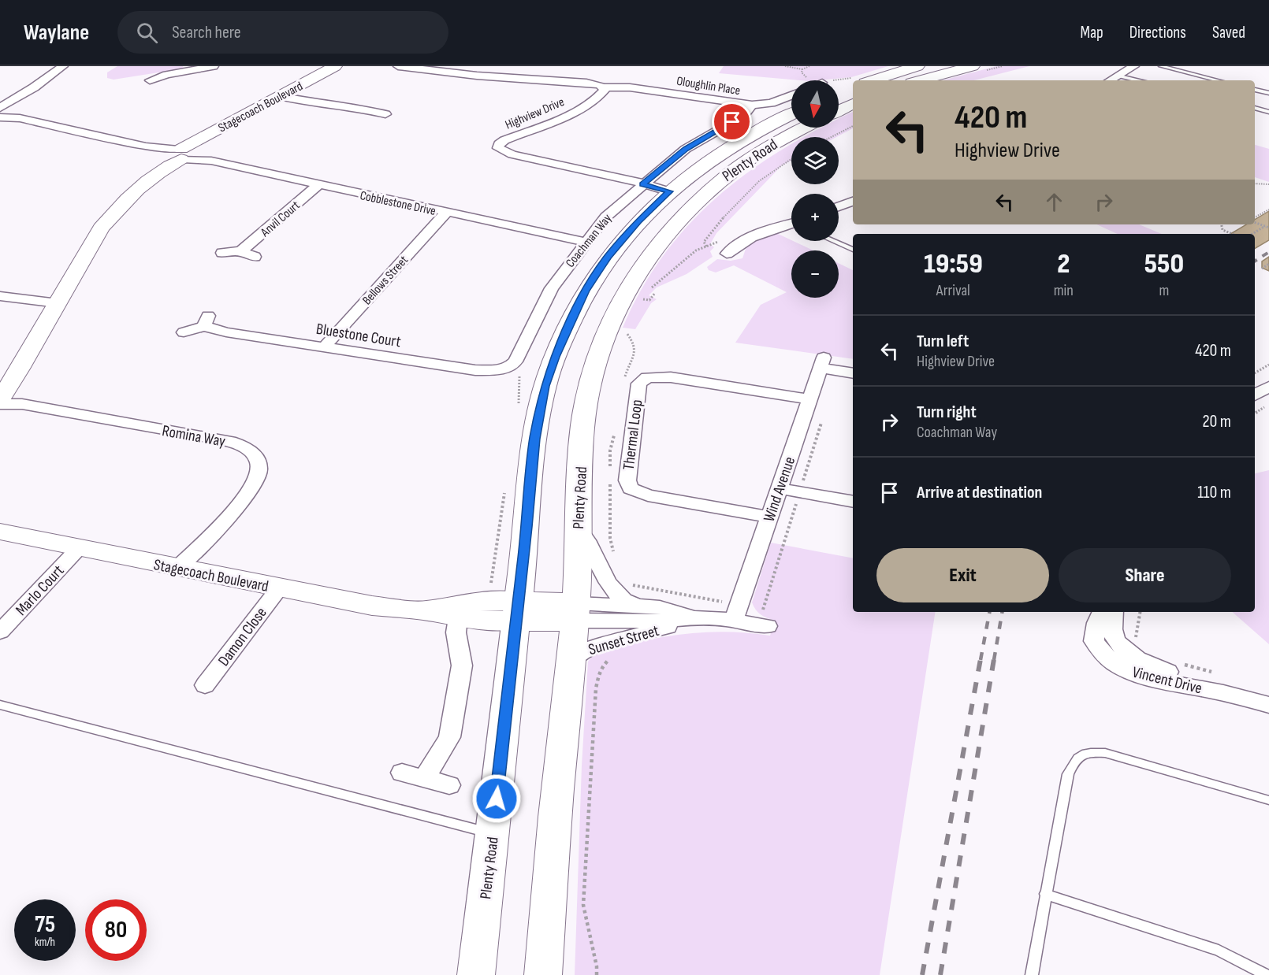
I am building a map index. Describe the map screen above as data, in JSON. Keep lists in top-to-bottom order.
{
  "streets": {
    "highway": ["Plenty Road"],
    "street": [
      "Oloughlin Place",
      "Stagecoach Boulevard",
      "Highview Drive",
      "Cobblestone Drive",
      "Anvil Court",
      "Coachman Way",
      "Bellows Street",
      "Bluestone Court",
      "Thermal Loop",
      "Romina Way",
      "Wind Avenue",
      "Marlo Court",
      "Damon Close",
      "Sunset Street",
      "Vincent Drive"
    ]
  },
  "crossings": [
    ["Oloughlin Place", "Highview Drive"],
    ["Oloughlin Place", "Coachman Way"],
    ["Stagecoach Boulevard", "Plenty Road"],
    ["Stagecoach Boulevard", "Cobblestone Drive"],
    ["Stagecoach Boulevard", "Romina Way"],
    ["Stagecoach Boulevard", "Marlo Court"],
    ["Stagecoach Boulevard", "Damon Close"],
    ["Highview Drive", "Plenty Road"],
    ["Highview Drive", "Coachman Way"],
    ["Plenty Road", "Sunset Street"],
    ["Cobblestone Drive", "Anvil Court"],
    ["Cobblestone Drive", "Coachman Way"],
    ["Cobblestone Drive", "Bellows Street"],
    ["Coachman Way", "Bluestone Court"],
    ["Bellows Street", "Bluestone Court"],
    ["Thermal Loop", "Wind Avenue"],
    ["Wind Avenue", "Sunset Street"]
  ],
  "north": "bottom",
  "page": {
    "header": "Waylane",
    "search": "Search here",
    "nav": ["Map", "Directions", "Saved"],
    "map_buttons": ["+", "−"],
    "turn": ["420 m", "Highview Drive"],
    "eta": [
      "19:59",
      "Arrival",
      "2",
      "min",
      "550",
      "m"
    ],
    "list": [
      {
        "name": "Turn left",
        "note": "Highview Drive",
        "value": "420 m"
      },
      {
        "name": "Turn right",
        "note": "Coachman Way",
        "value": "20 m"
      },
      {
        "name": "Arrive at destination",
        "value": "110 m"
      }
    ],
    "buttons": ["Exit", "Share"],
    "speed": "75 km/h",
    "limit": "80"
  }
}
